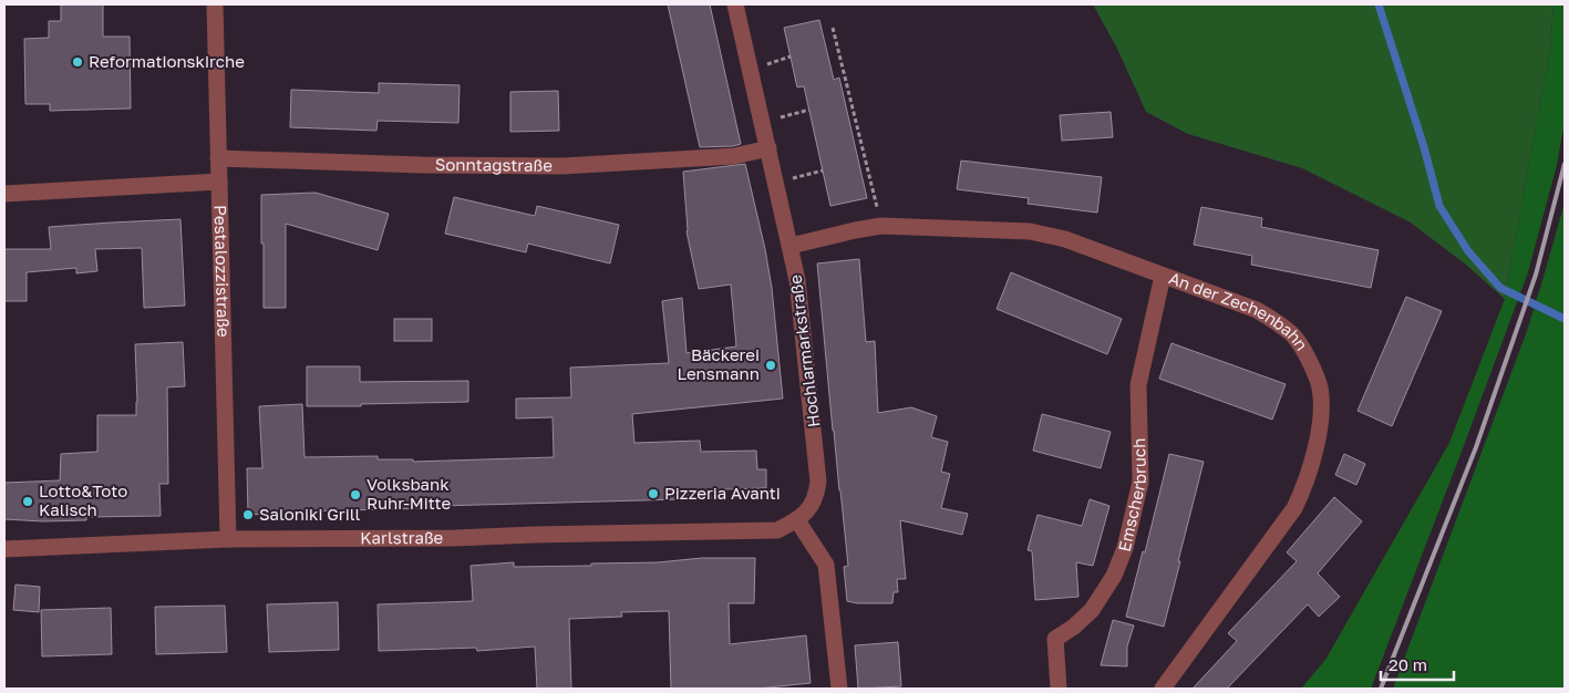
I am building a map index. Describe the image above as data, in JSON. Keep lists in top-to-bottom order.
{
  "streets": {
    "street": [
      "Sonntagstraße",
      "Pestalozzistraße",
      "An der Zechenbahn",
      "Hochlarmarkstraße",
      "Emscherbruch",
      "Karlstraße"
    ]
  },
  "crossings": [
    ["Sonntagstraße", "Pestalozzistraße"],
    ["Sonntagstraße", "Hochlarmarkstraße"],
    ["Pestalozzistraße", "Karlstraße"],
    ["An der Zechenbahn", "Hochlarmarkstraße"],
    ["An der Zechenbahn", "Emscherbruch"],
    ["Hochlarmarkstraße", "Karlstraße"]
  ],
  "places": [
    "Reformationskirche",
    "Bäckerei Lensmann",
    "Pizzeria Avanti",
    "Volksbank Ruhr-Mitte",
    "Lotto&Toto Kalisch",
    "Saloniki Grill"
  ],
  "scale_bar": "20 m"
}
